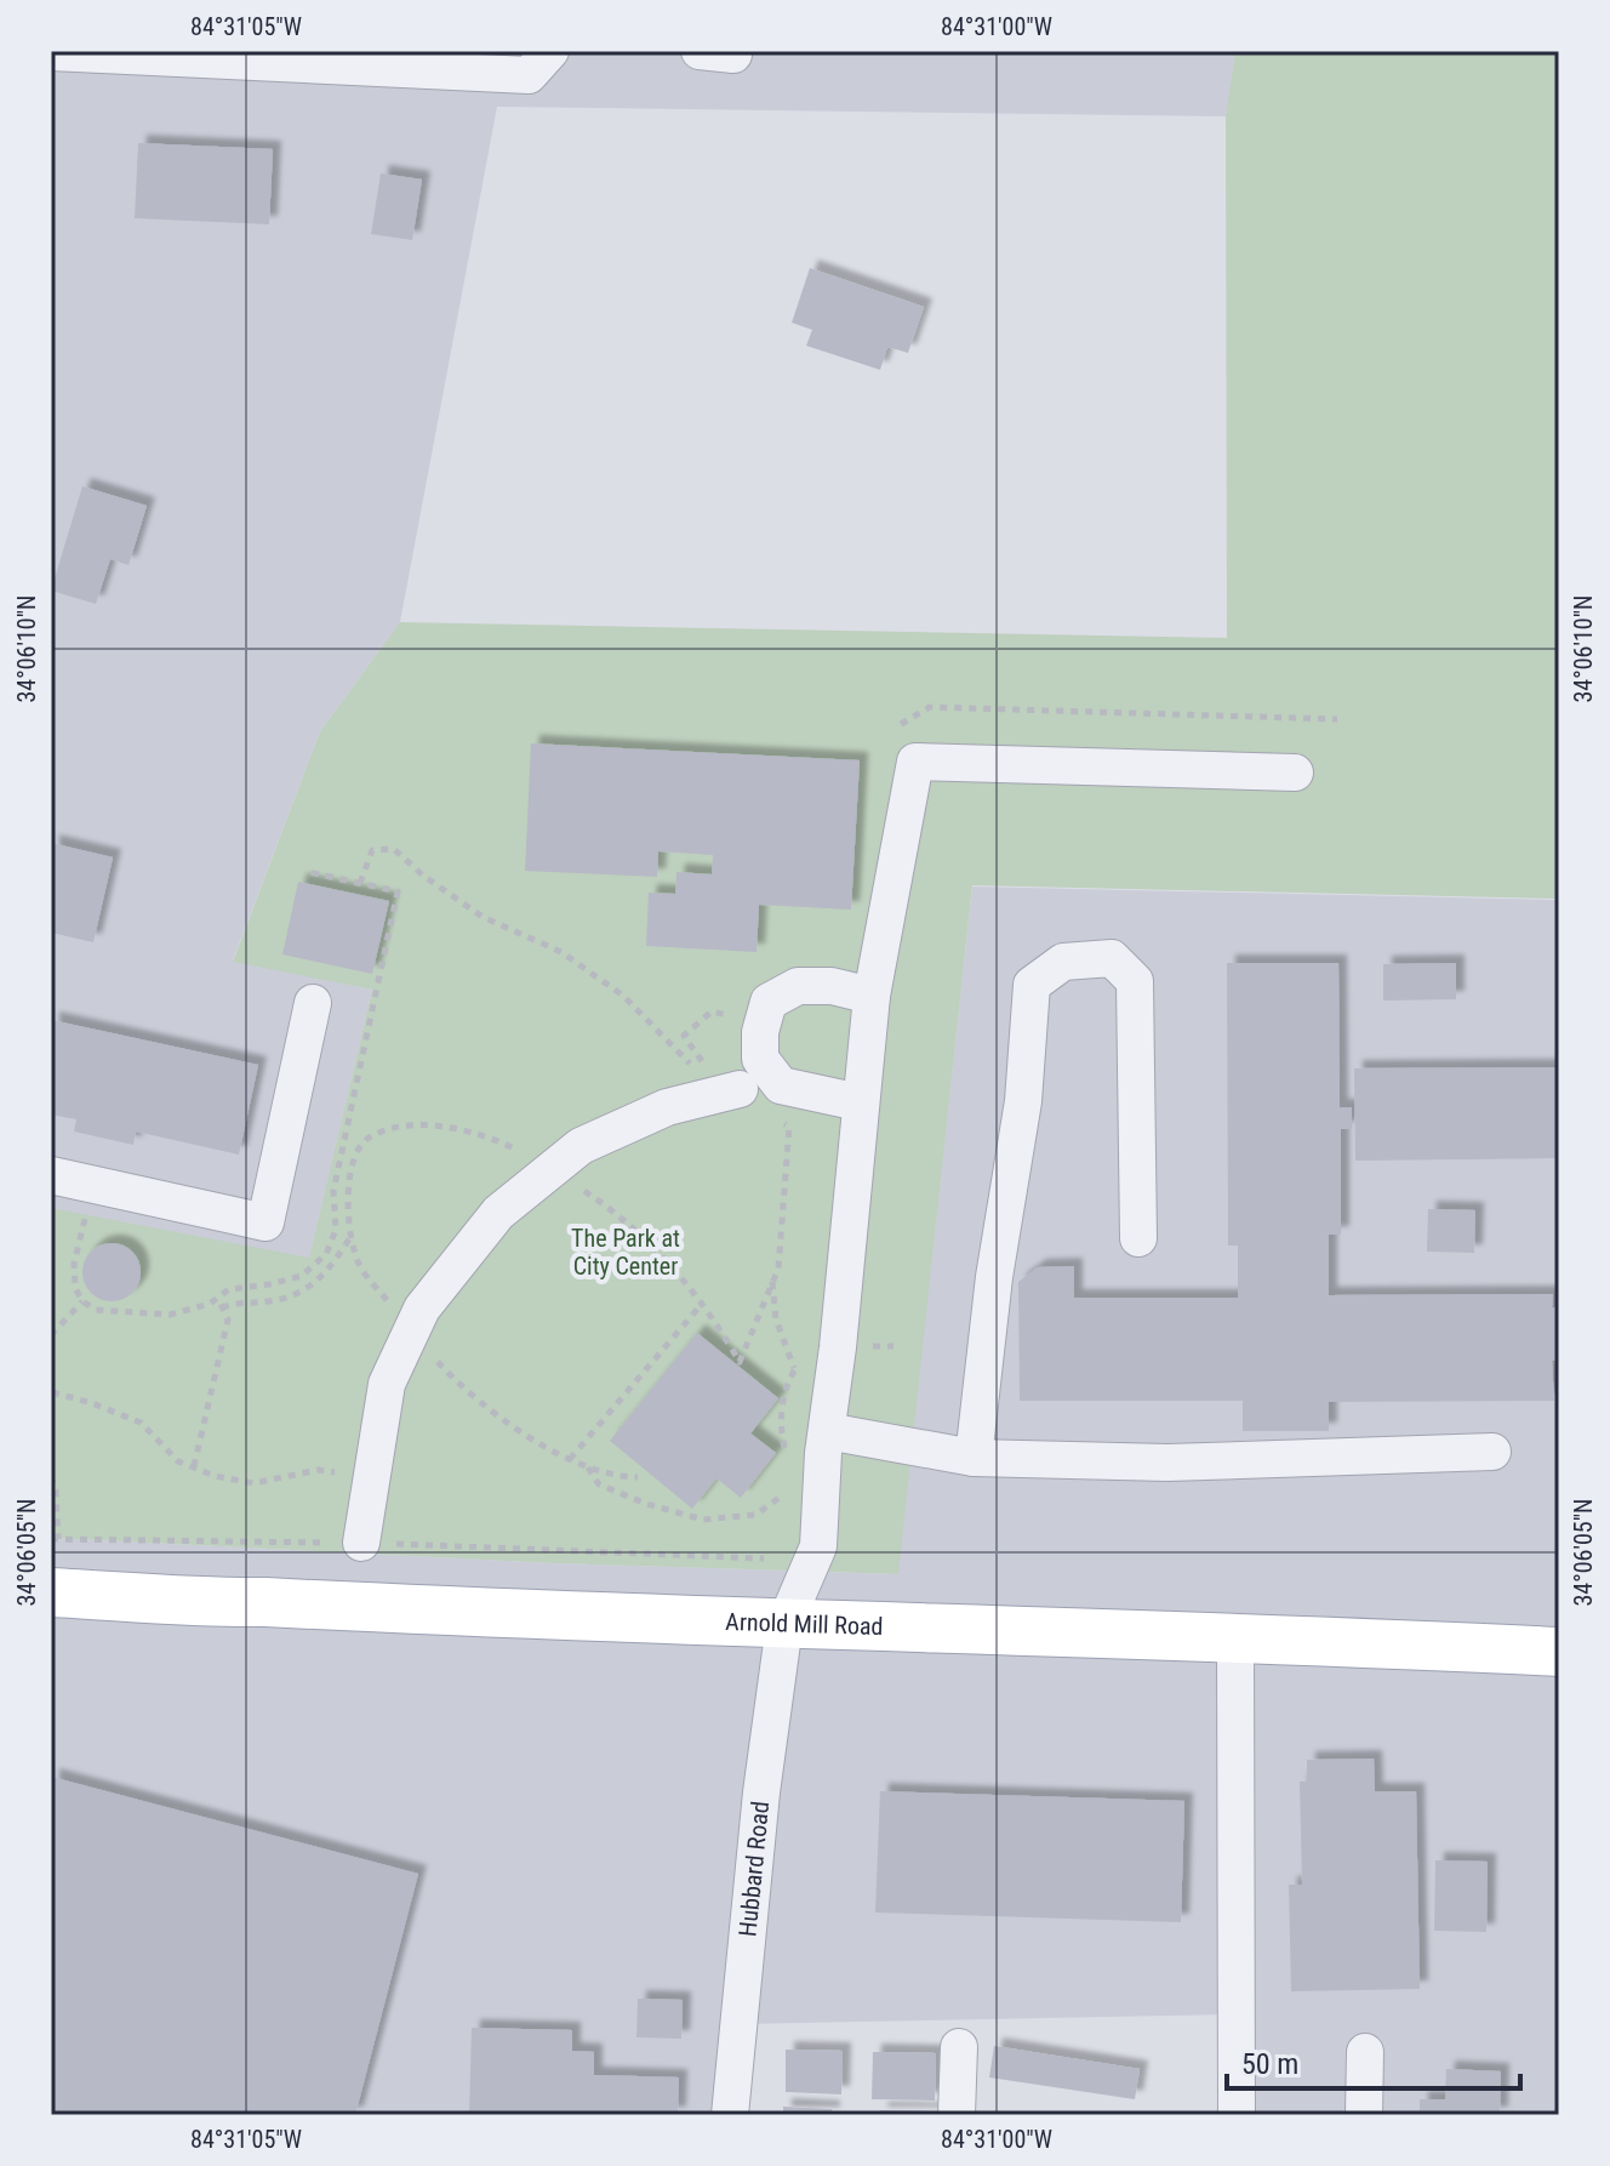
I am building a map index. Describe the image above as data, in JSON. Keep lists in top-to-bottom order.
{
  "streets": {
    "main road": ["Arnold Mill Road"],
    "street": ["Hubbard Road"]
  },
  "crossings": [
    ["Arnold Mill Road", "Hubbard Road"]
  ],
  "parks": ["The Park at City Center"],
  "scale_bar": "50 m",
  "coordinates": [
    "84°31'05\"W",
    "84°31'00\"W",
    "34°06'10\"N",
    "34°06'05\"N"
  ]
}
